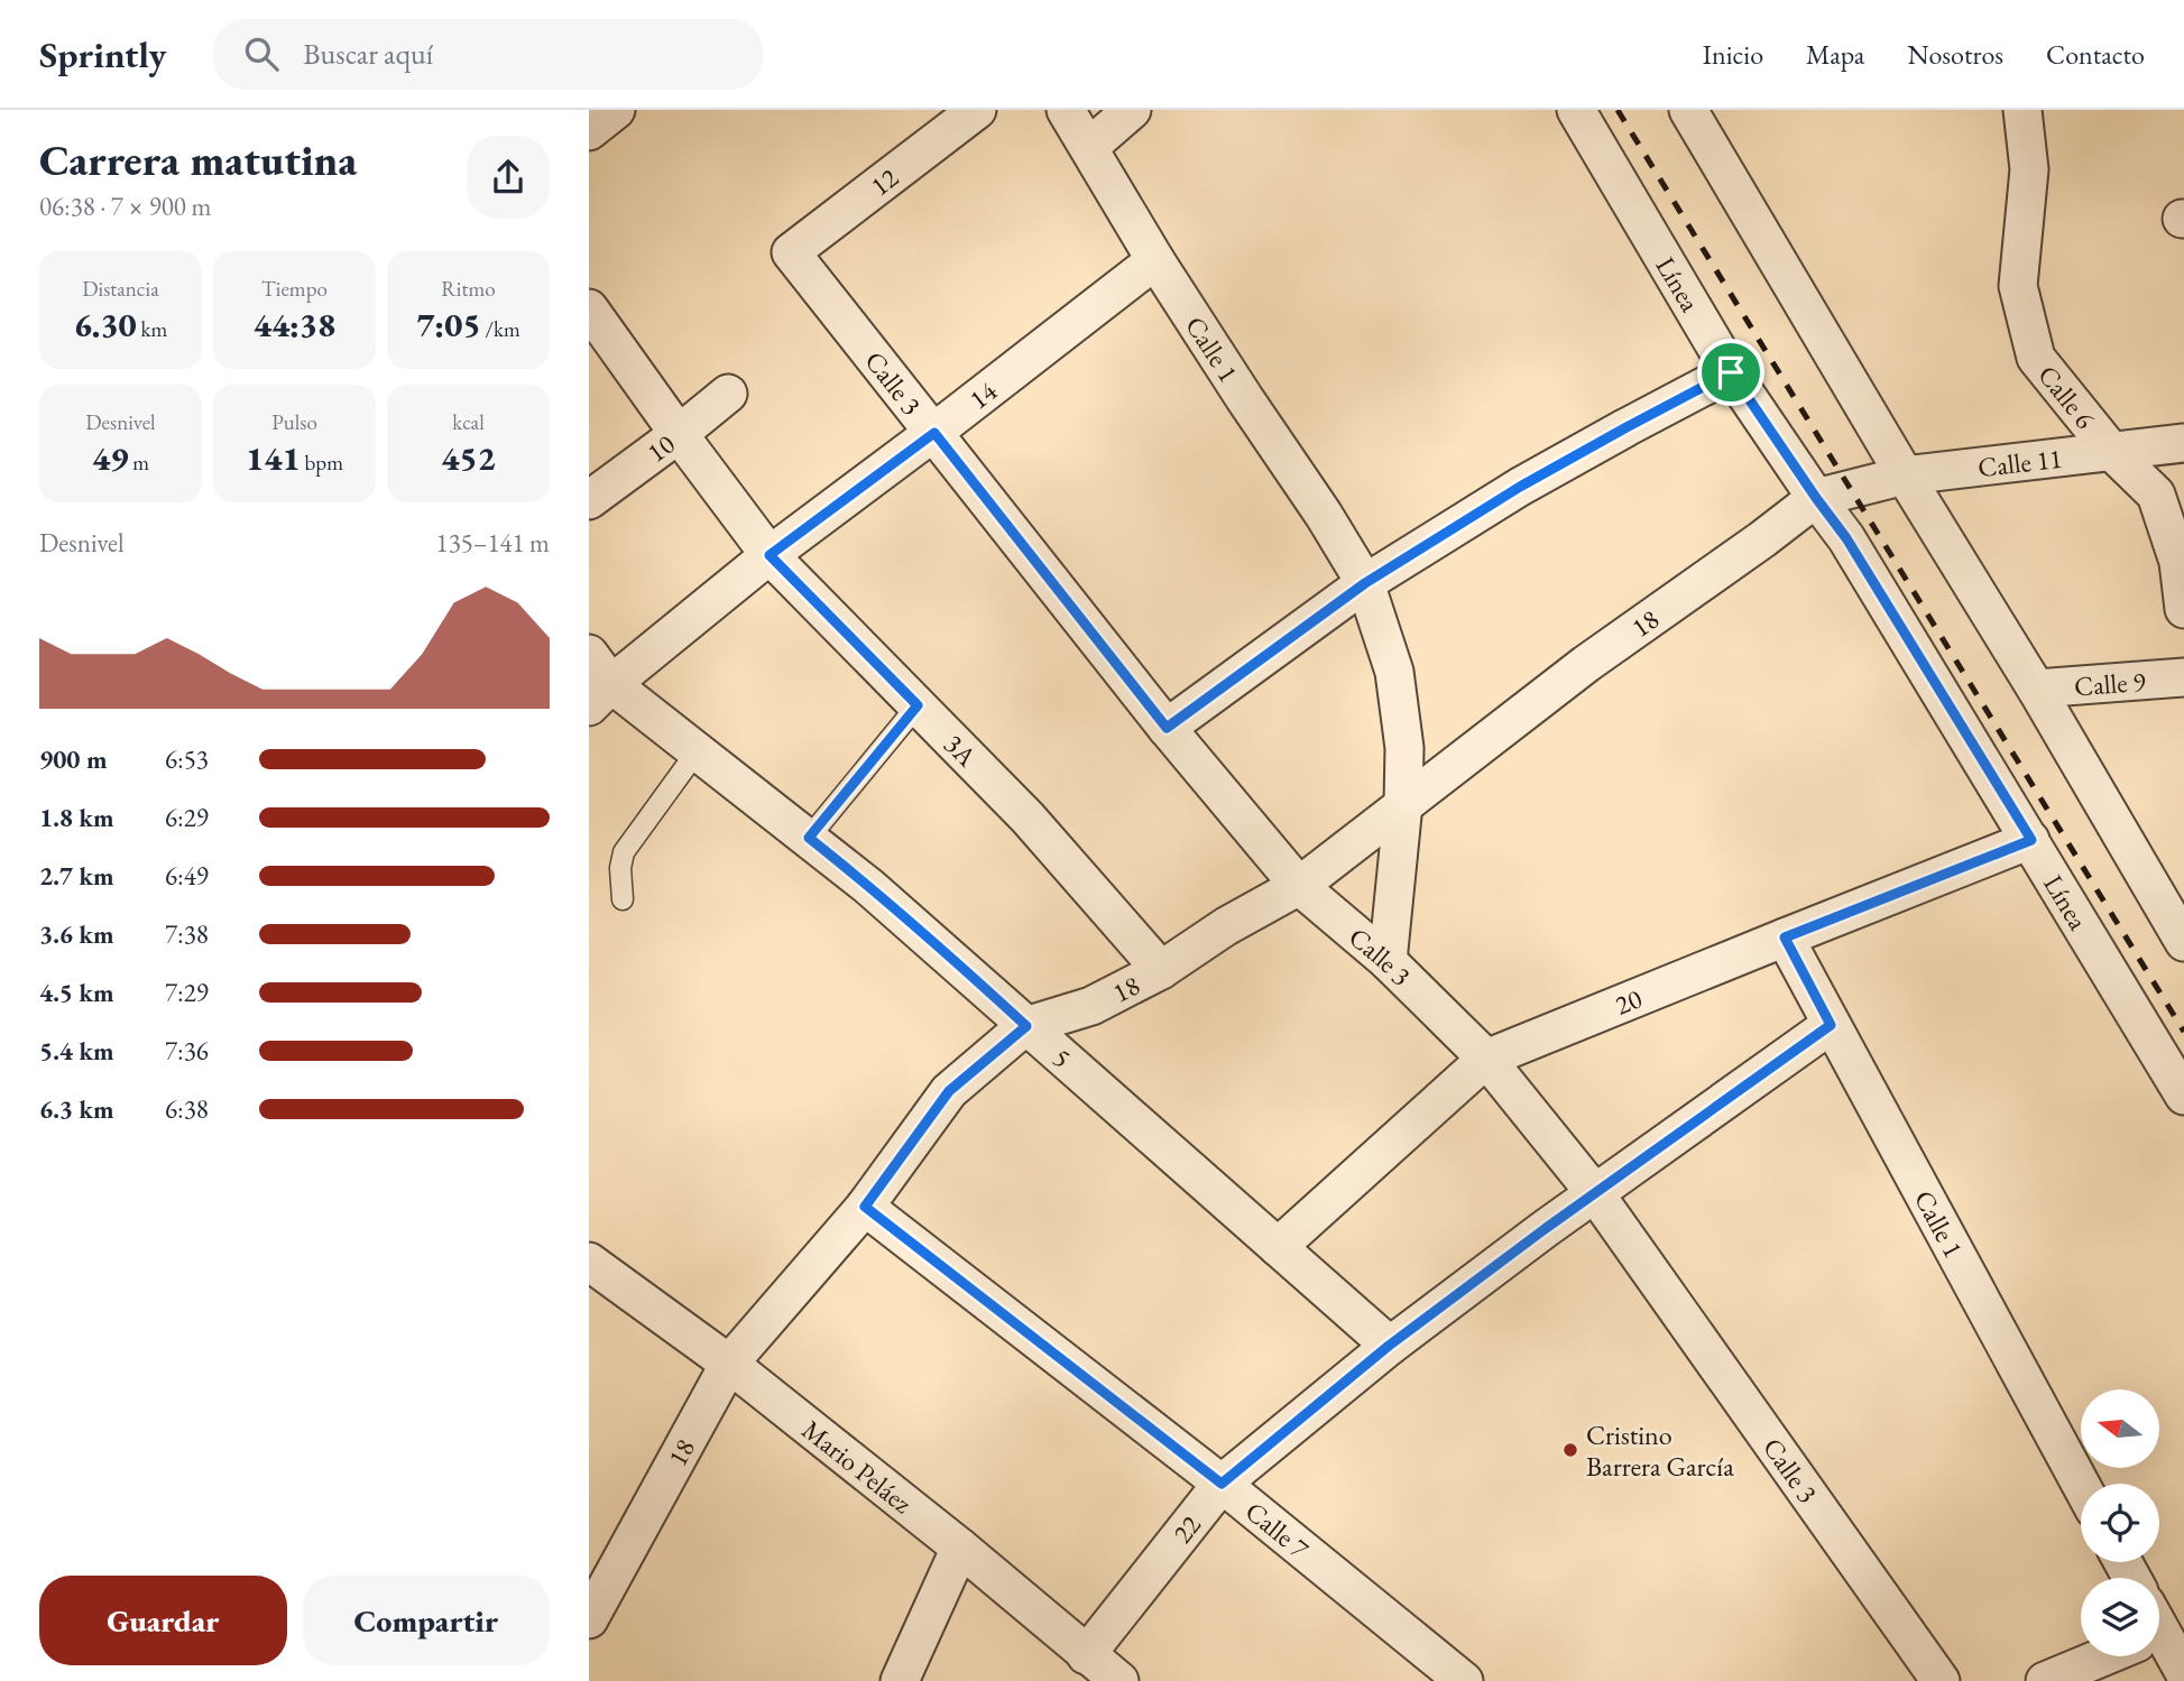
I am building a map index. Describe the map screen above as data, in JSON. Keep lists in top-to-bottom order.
{
  "streets": {
    "street": [
      "12",
      "Línea",
      "Calle 1",
      "Calle 3",
      "14",
      "Calle 6",
      "10",
      "Calle 11",
      "18",
      "Calle 9",
      "3A",
      "20",
      "5",
      "Mario Peláez",
      "22",
      "Calle 7"
    ]
  },
  "crossings": [
    ["12", "Calle 3"],
    ["Línea", "Calle 11"],
    ["Línea", "18"],
    ["Línea", "20"],
    ["Calle 1", "Calle 3"],
    ["Calle 1", "14"],
    ["Calle 1", "18"],
    ["Calle 1", "20"],
    ["Calle 1", "22"],
    ["Calle 3", "14"],
    ["Calle 3", "18"],
    ["Calle 3", "20"],
    ["Calle 3", "22"],
    ["14", "3A"],
    ["14", "5"],
    ["Calle 6", "Calle 11"],
    ["10", "3A"],
    ["Calle 11", "18"],
    ["18", "3A"],
    ["18", "5"],
    ["18", "Mario Peláez"],
    ["18", "Calle 7"],
    ["20", "5"],
    ["5", "22"],
    ["Mario Peláez", "22"],
    ["22", "Calle 7"]
  ],
  "places": ["Cristino Barrera García"],
  "north": "left",
  "page": {
    "header": "Sprintly",
    "search": "Buscar aquí",
    "nav": [
      "Inicio",
      "Mapa",
      "Nosotros",
      "Contacto"
    ],
    "heading": ["Carrera matutina", "06:38 · 7 × 900 m"],
    "stats": [
      ["Distancia", "6.30 km"],
      ["Tiempo", "44:38"],
      ["Ritmo", "7:05 /km"],
      ["Desnivel", "49 m"],
      ["Pulso", "141 bpm"],
      ["kcal", "452"]
    ],
    "chart": ["Desnivel", "135–141 m"],
    "list": [
      {
        "name": "900 m",
        "note": "6:53"
      },
      {
        "name": "1.8 km",
        "note": "6:29"
      },
      {
        "name": "2.7 km",
        "note": "6:49"
      },
      {
        "name": "3.6 km",
        "note": "7:38"
      },
      {
        "name": "4.5 km",
        "note": "7:29"
      },
      {
        "name": "5.4 km",
        "note": "7:36"
      },
      {
        "name": "6.3 km",
        "note": "6:38"
      }
    ],
    "buttons": ["Guardar", "Compartir"]
  }
}
